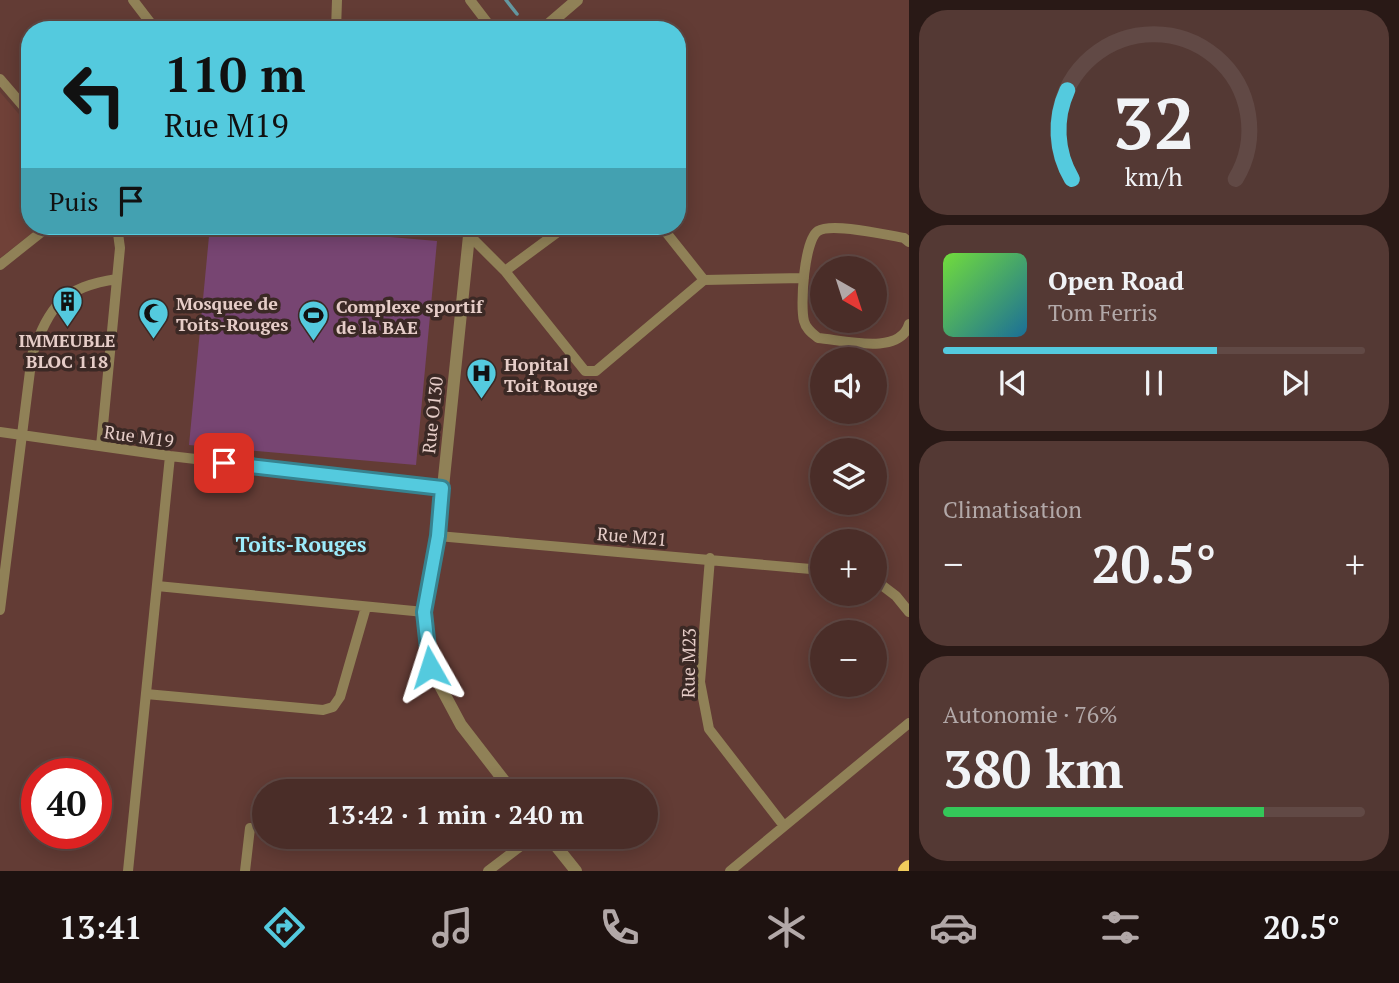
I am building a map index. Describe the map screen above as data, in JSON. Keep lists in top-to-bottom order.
{
  "streets": {
    "street": [
      "Rue O130",
      "Rue M19",
      "Rue M21",
      "Rue M23"
    ]
  },
  "crossings": [
    ["Rue O130", "Rue M19"],
    ["Rue O130", "Rue M21"],
    ["Rue M21", "Rue M23"]
  ],
  "districts": ["Toits-Rouges"],
  "places": {
    "building": ["IMMEUBLE BLOC 118"],
    "mosque": ["Mosquee de Toits-Rouges"],
    "sports": ["Complexe sportif de la BAE"],
    "hospital": ["Hopital Toit Rouge"]
  },
  "north": "bottom right",
  "page": {
    "turn": ["110 m", "Rue M19"],
    "then": "Puis",
    "song": ["Open Road", "Tom Ferris"],
    "map_buttons": ["+", "−"],
    "tile": [
      "Climatisation",
      ["Autonomie · 76%", "380 km"]
    ],
    "heat": ["−", "20.5°", "+"],
    "limit": "40",
    "trip": "13:42 · 1 min · 240 m",
    "tabs": ["13:41", "20.5°"],
    "gauge": ["32", "km/h"]
  }
}
